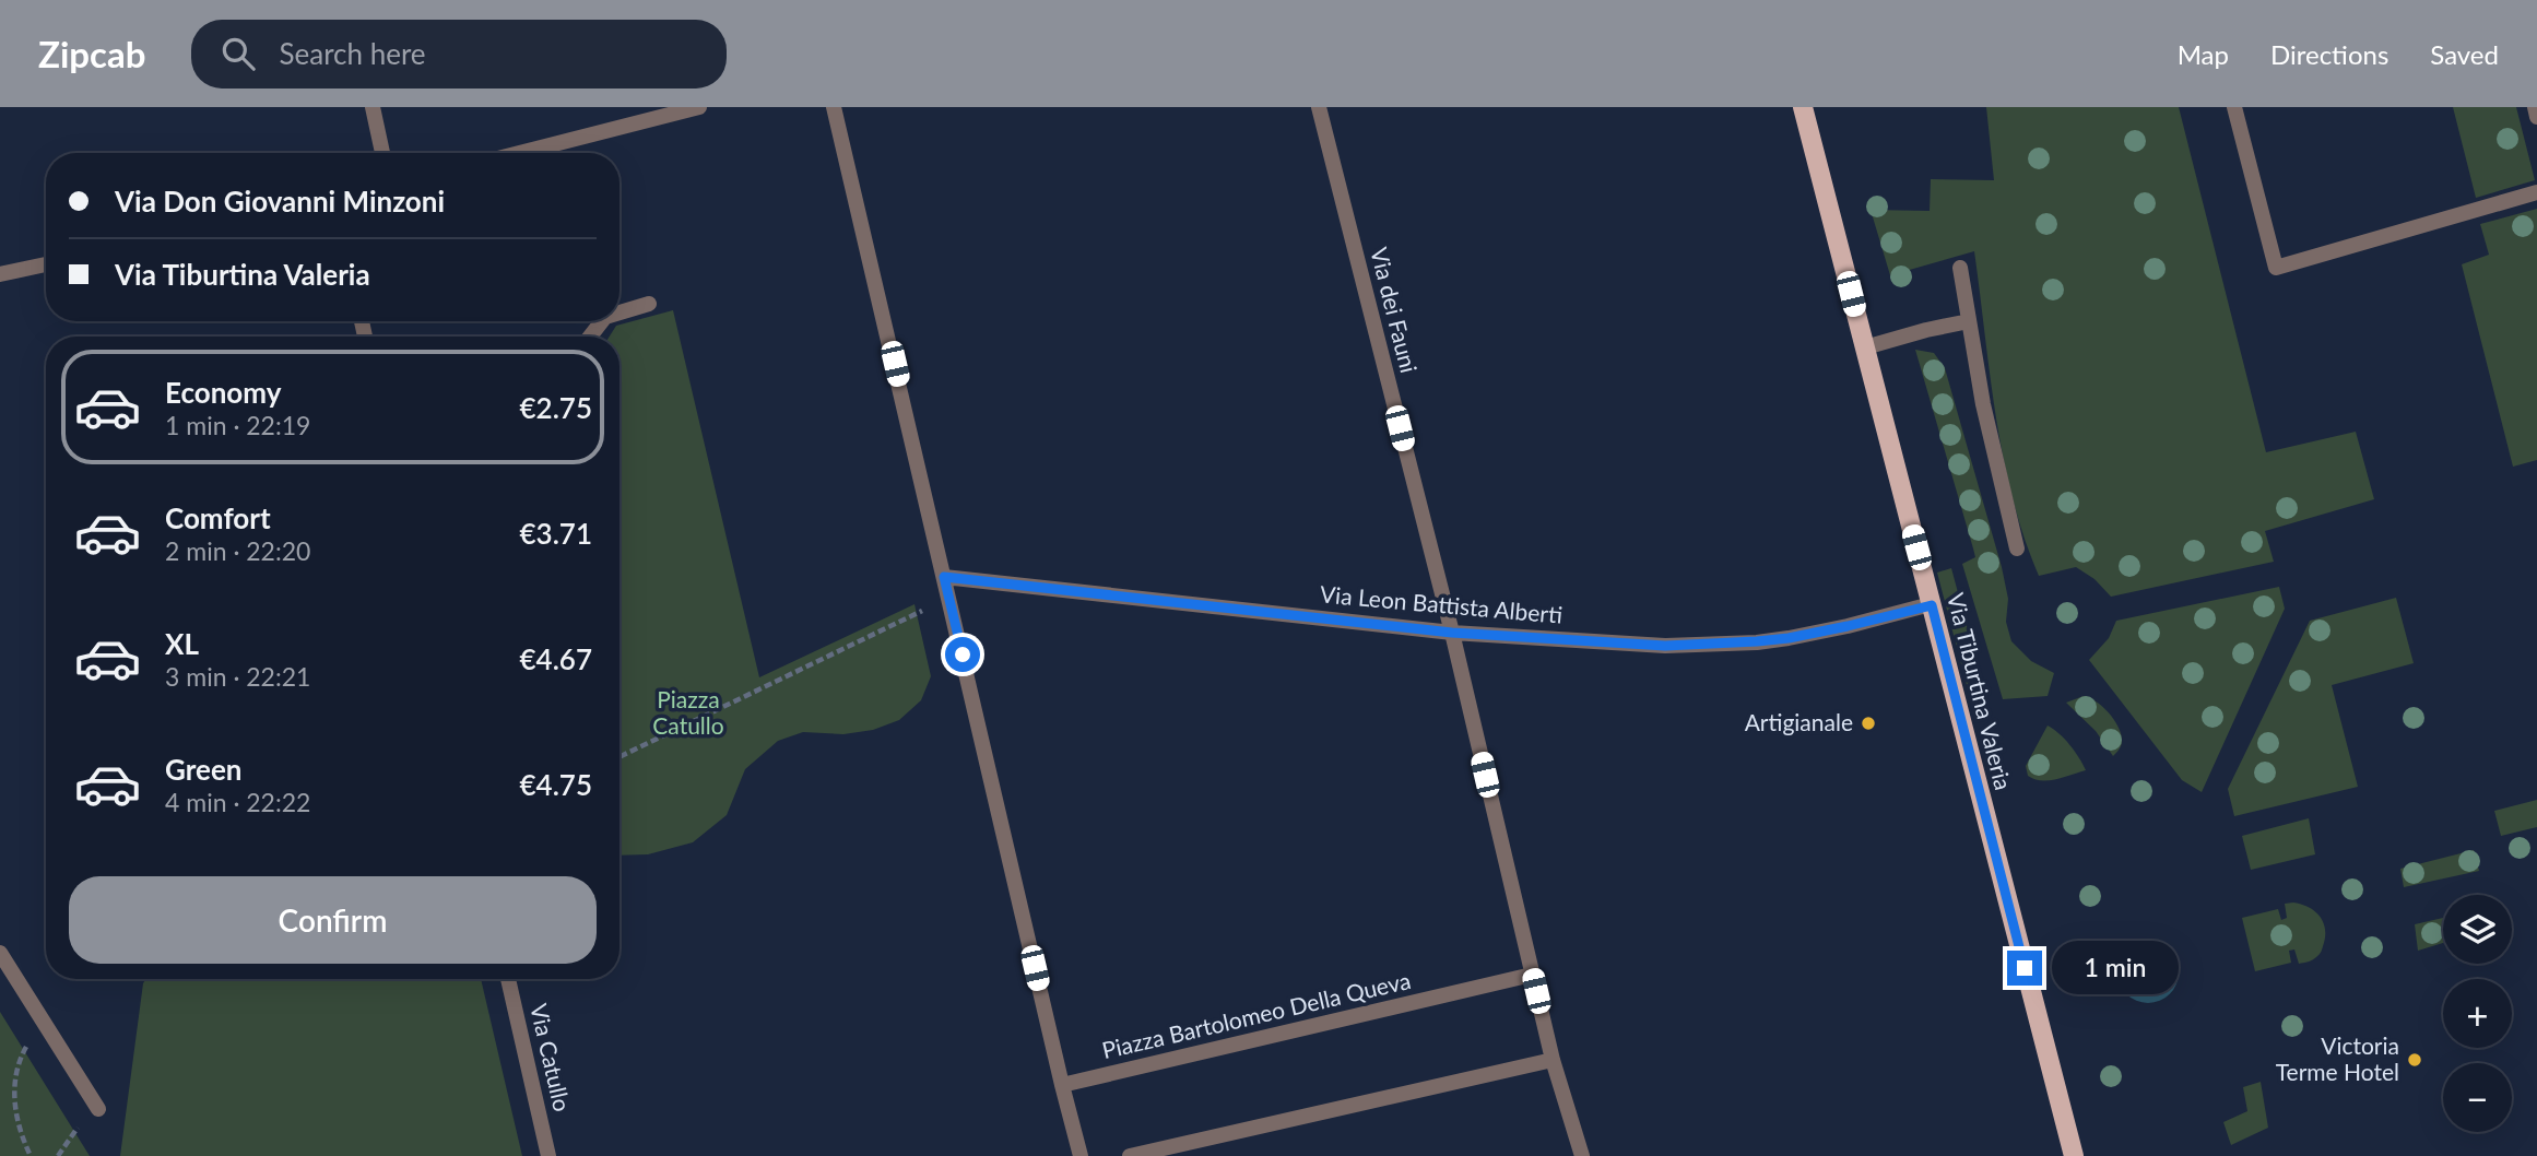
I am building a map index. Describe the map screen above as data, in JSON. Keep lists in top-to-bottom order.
{
  "streets": {
    "main road": ["Via Tiburtina Valeria"],
    "street": [
      "Via dei Fauni",
      "Via Leon Battista Alberti",
      "Piazza Bartolomeo Della Queva",
      "Via Catullo"
    ]
  },
  "crossings": [
    ["Via dei Fauni", "Via Leon Battista Alberti"],
    ["Via dei Fauni", "Piazza Bartolomeo Della Queva"],
    ["Via Leon Battista Alberti", "Via Tiburtina Valeria"]
  ],
  "parks": ["Piazza Catullo"],
  "places": ["Artigianale", "Victoria Terme Hotel"],
  "page": {
    "header": "Zipcab",
    "search": "Search here",
    "nav": ["Map", "Directions", "Saved"],
    "banner": ["Via Don Giovanni Minzoni", "Via Tiburtina Valeria"],
    "list": [
      {
        "name": "Economy",
        "note": "1 min · 22:19",
        "value": "€2.75"
      },
      {
        "name": "Comfort",
        "note": "2 min · 22:20",
        "value": "€3.71"
      },
      {
        "name": "XL",
        "note": "3 min · 22:21",
        "value": "€4.67"
      },
      {
        "name": "Green",
        "note": "4 min · 22:22",
        "value": "€4.75"
      }
    ],
    "buttons": "Confirm",
    "map_buttons": ["+", "−"],
    "bubble": "1 min"
  }
}
